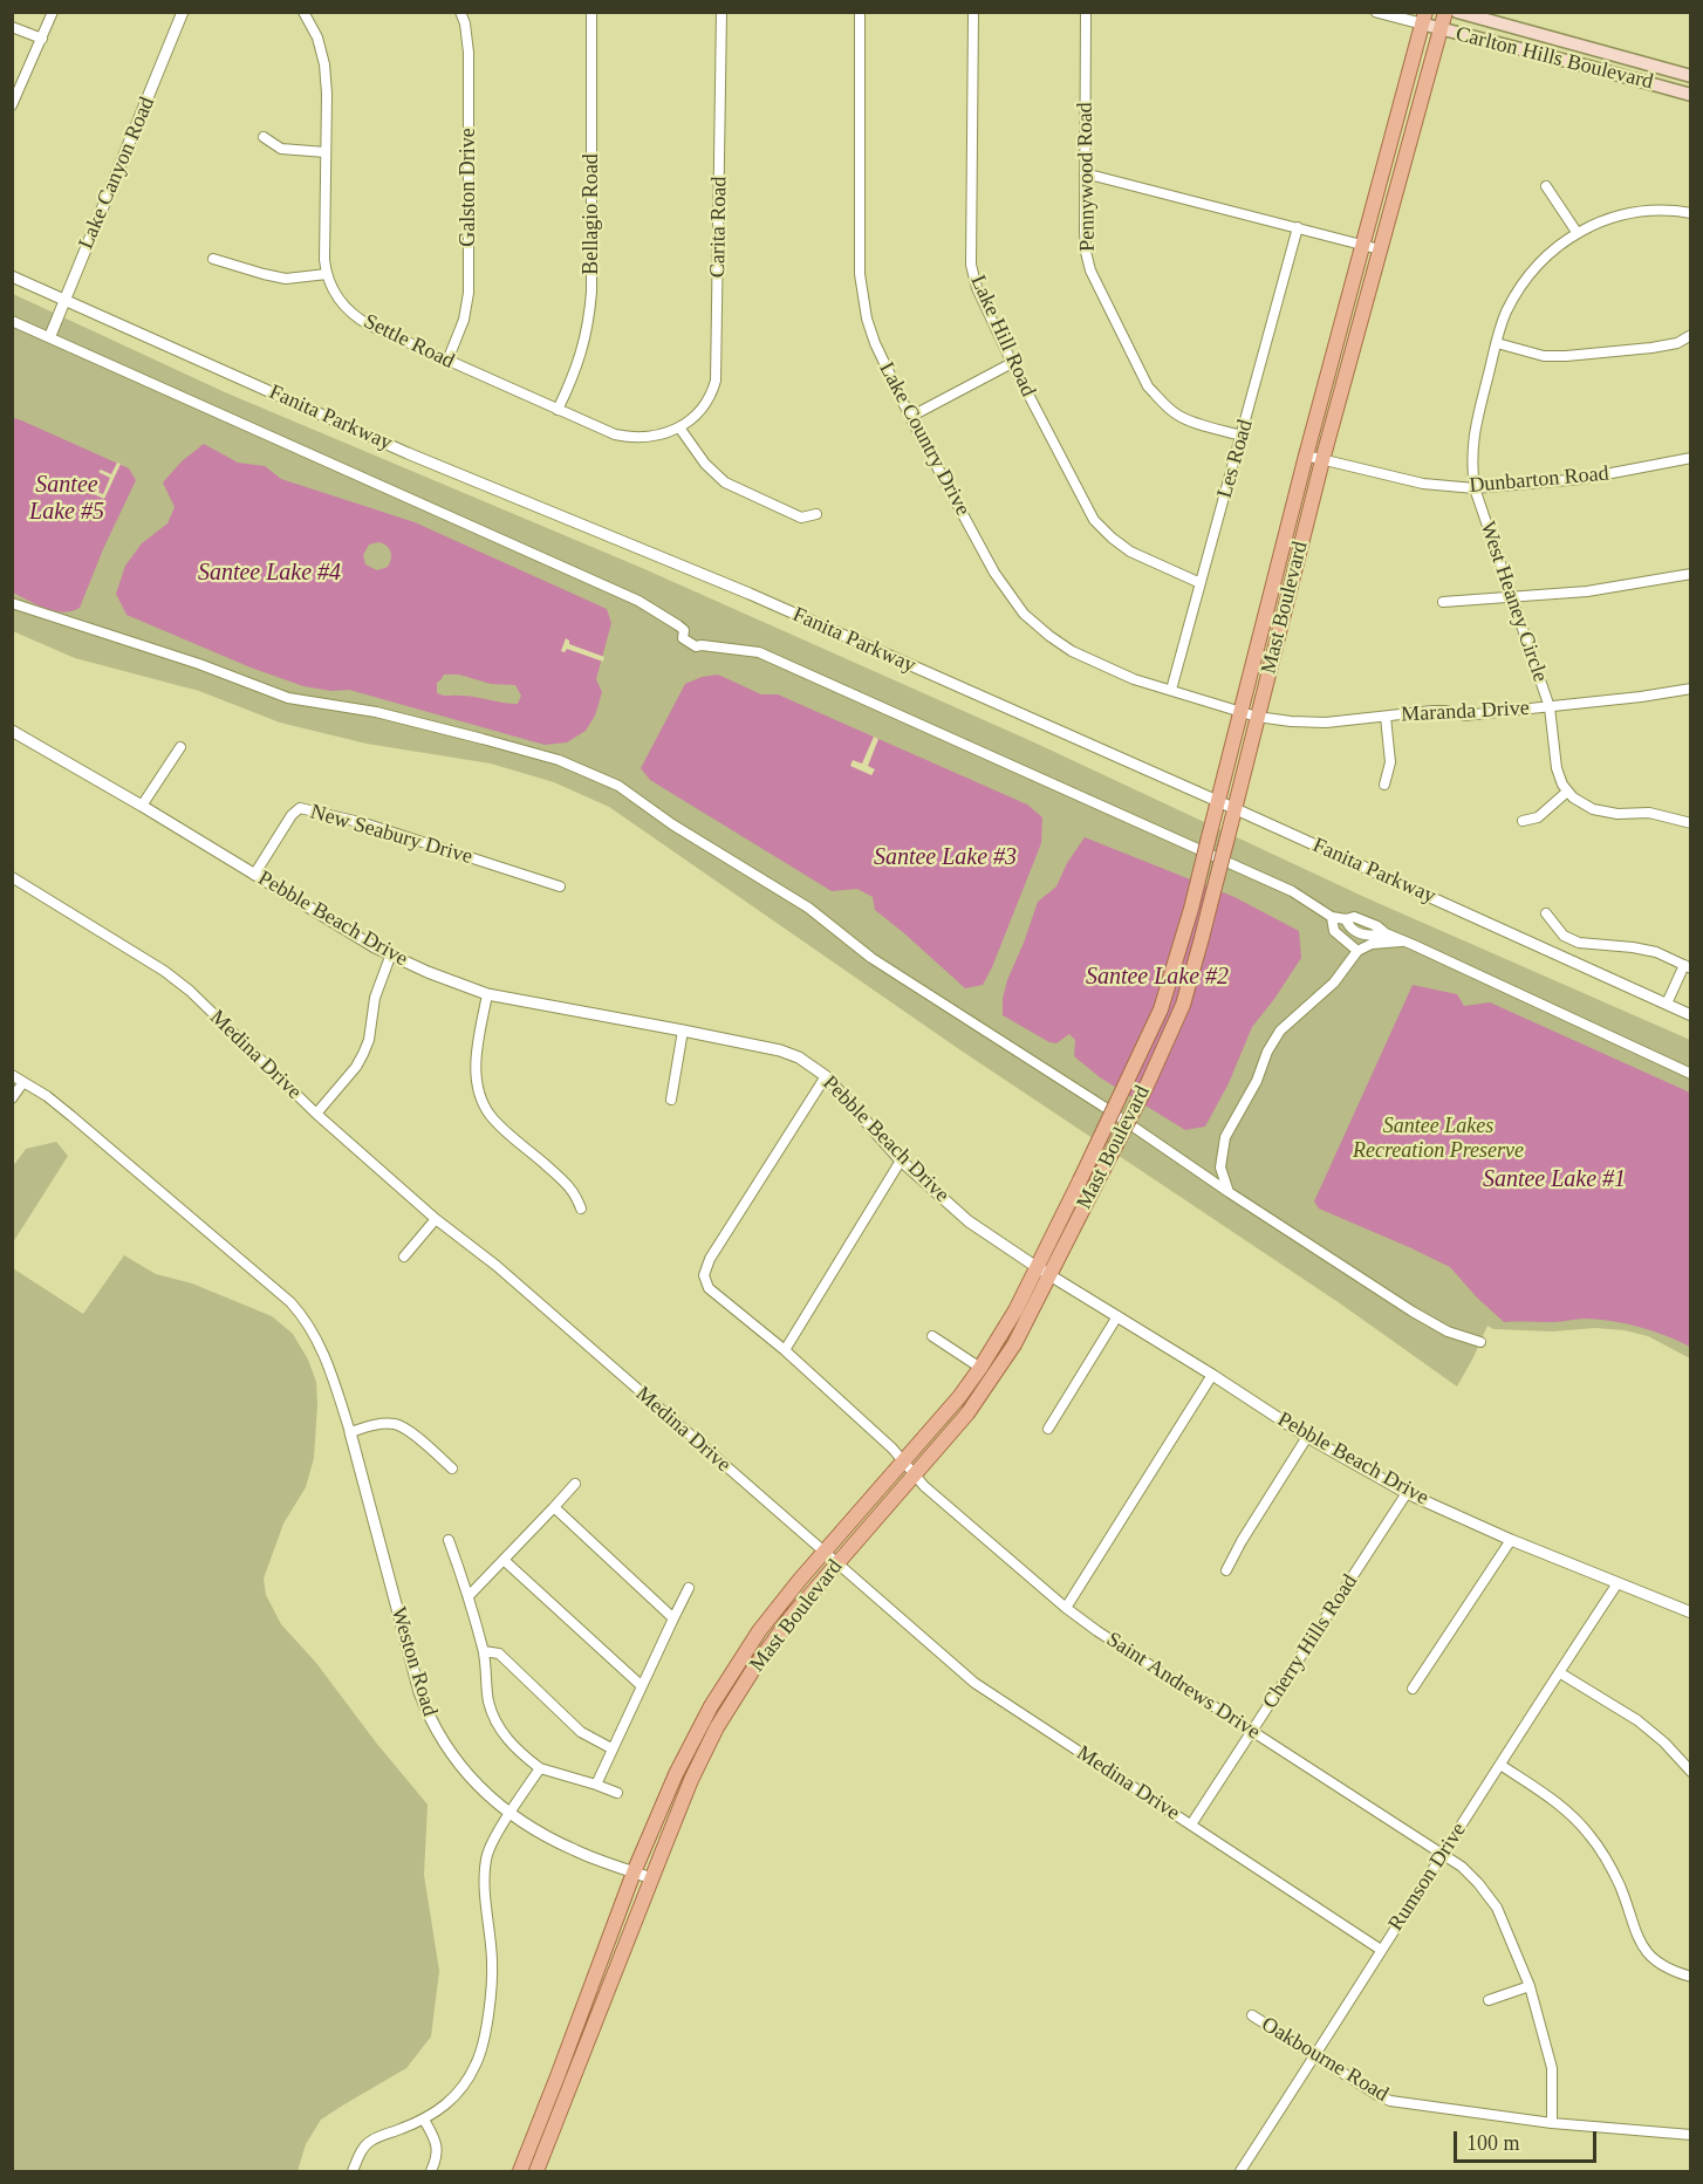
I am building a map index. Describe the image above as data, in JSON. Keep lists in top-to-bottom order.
{
  "streets": {
    "main road": ["Carlton Hills Boulevard", "Mast Boulevard"],
    "street": [
      "Lake Canyon Road",
      "Pennywood Road",
      "Galston Drive",
      "Bellagio Road",
      "Carita Road",
      "Lake Hill Road",
      "Settle Road",
      "Fanita Parkway",
      "Lake Country Drive",
      "Les Road",
      "Dunbarton Road",
      "West Heaney Circle",
      "Maranda Drive",
      "New Seabury Drive",
      "Pebble Beach Drive",
      "Medina Drive",
      "Cherry Hills Road",
      "Weston Road",
      "Saint Andrews Drive",
      "Rumson Drive",
      "Oakbourne Road"
    ]
  },
  "crossings": [
    ["Carlton Hills Boulevard", "Mast Boulevard"],
    ["Lake Canyon Road", "Fanita Parkway"],
    ["Pennywood Road", "Les Road"],
    ["Galston Drive", "Settle Road"],
    ["Bellagio Road", "Settle Road"],
    ["Carita Road", "Settle Road"],
    ["Lake Hill Road", "Les Road"],
    ["Fanita Parkway", "Mast Boulevard"],
    ["Lake Country Drive", "Les Road"],
    ["Lake Country Drive", "Mast Boulevard"],
    ["Lake Country Drive", "Maranda Drive"],
    ["Dunbarton Road", "West Heaney Circle"],
    ["Dunbarton Road", "Mast Boulevard"],
    ["West Heaney Circle", "Maranda Drive"],
    ["Mast Boulevard", "Maranda Drive"],
    ["Mast Boulevard", "Pebble Beach Drive"],
    ["Mast Boulevard", "Medina Drive"],
    ["Mast Boulevard", "Weston Road"],
    ["Mast Boulevard", "Saint Andrews Drive"],
    ["New Seabury Drive", "Pebble Beach Drive"],
    ["Pebble Beach Drive", "Cherry Hills Road"],
    ["Pebble Beach Drive", "Saint Andrews Drive"],
    ["Pebble Beach Drive", "Rumson Drive"],
    ["Medina Drive", "Cherry Hills Road"],
    ["Medina Drive", "Rumson Drive"],
    ["Cherry Hills Road", "Saint Andrews Drive"],
    ["Saint Andrews Drive", "Rumson Drive"],
    ["Saint Andrews Drive", "Oakbourne Road"],
    ["Rumson Drive", "Oakbourne Road"]
  ],
  "water": [
    "Santee Lake #5",
    "Santee Lake #4",
    "Santee Lake #3",
    "Santee Lake #2",
    "Santee Lake #1"
  ],
  "parks": ["Santee Lakes Recreation Preserve"],
  "scale_bar": "100 m"
}
